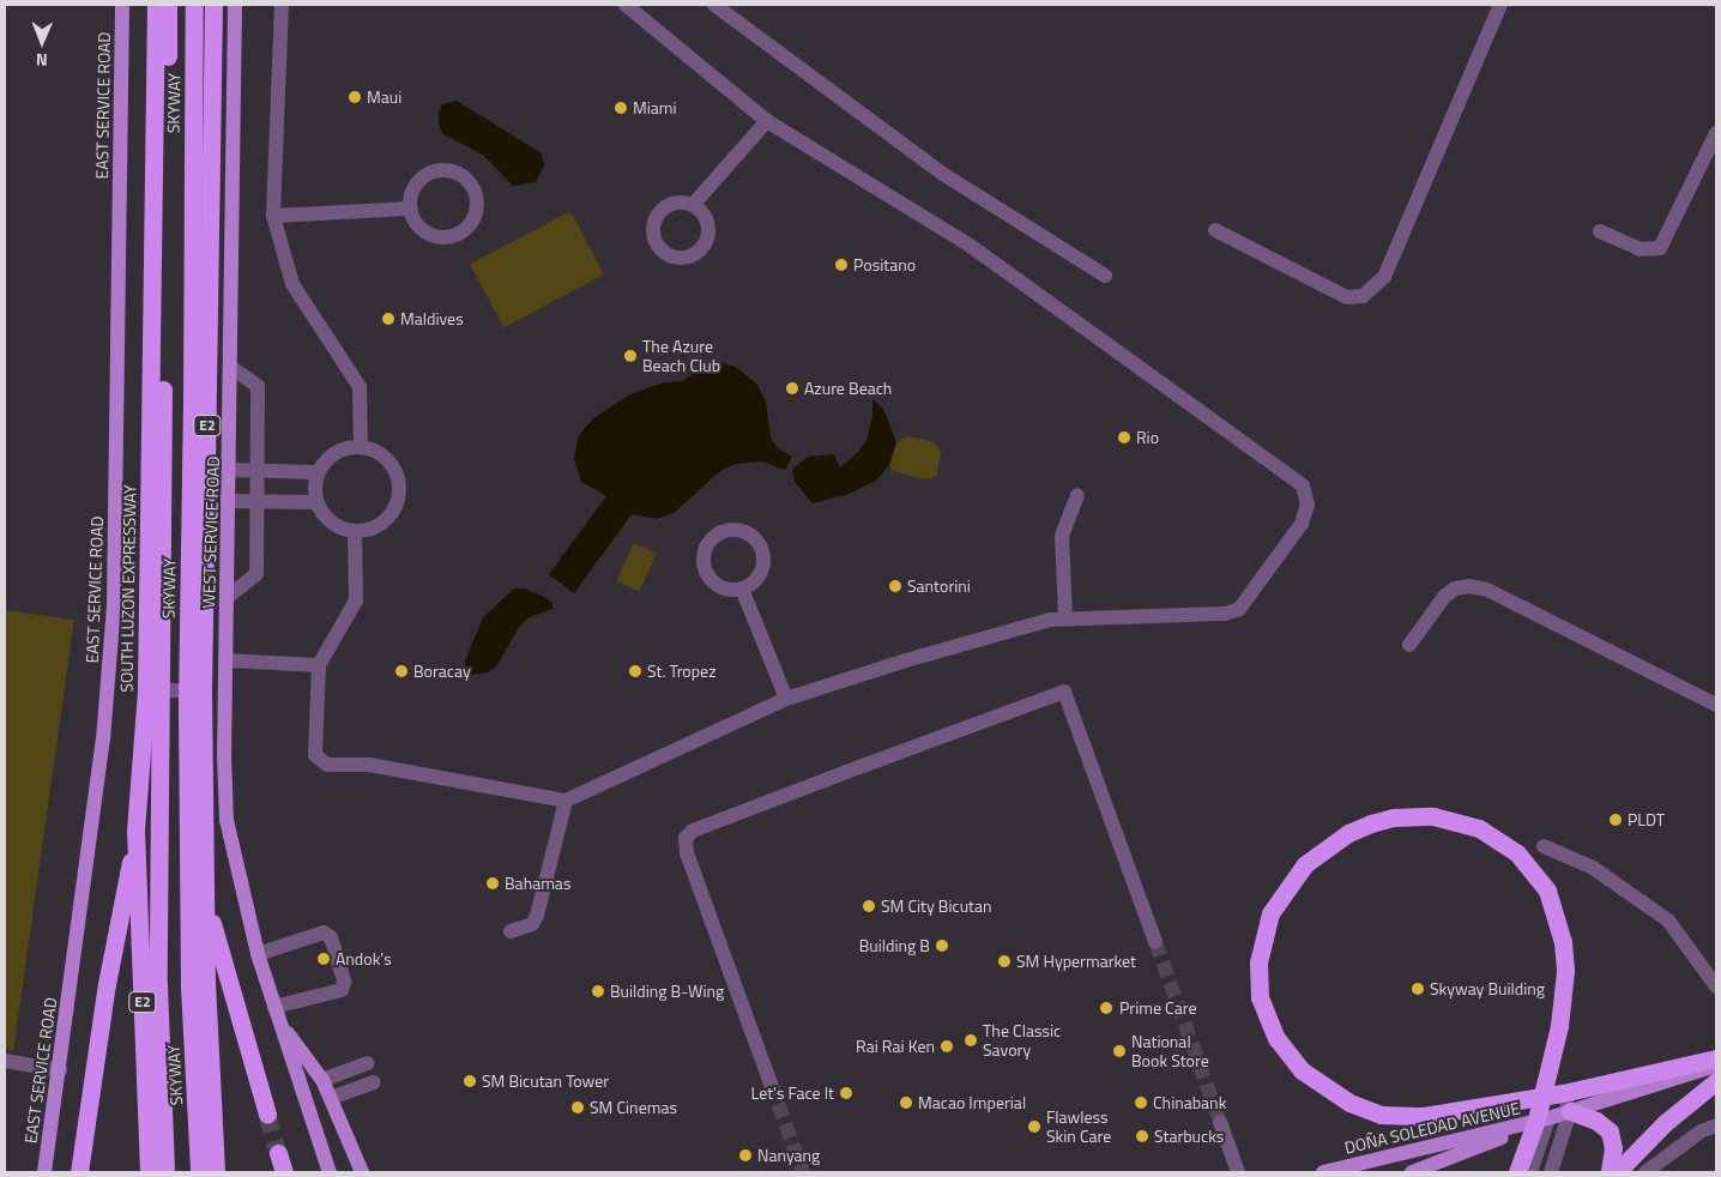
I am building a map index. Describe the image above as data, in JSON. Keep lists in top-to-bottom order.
{
  "streets": {
    "highway": ["SKYWAY", "E2", "SOUTH LUZON EXPRESSWAY"],
    "main road": ["EAST SERVICE ROAD", "WEST SERVICE ROAD", "DOÑA SOLEDAD AVENUE"]
  },
  "places": [
    "Maui",
    "Miami",
    "Positano",
    "Maldives",
    "The Azure Beach Club",
    "Azure Beach",
    "Rio",
    "Santorini",
    "Boracay",
    "St. Tropez",
    "PLDT",
    "Bahamas",
    "SM City Bicutan",
    "Building B",
    "Andok's",
    "SM Hypermarket",
    "Skyway Building",
    "Building B-Wing",
    "Prime Care",
    "The Classic Savory",
    "Rai Rai Ken",
    "National Book Store",
    "SM Bicutan Tower",
    "Let's Face It",
    "Macao Imperial",
    "Chinabank",
    "SM Cinemas",
    "Flawless Skin Care",
    "Starbucks",
    "Nanyang"
  ],
  "north": "bottom"
}
